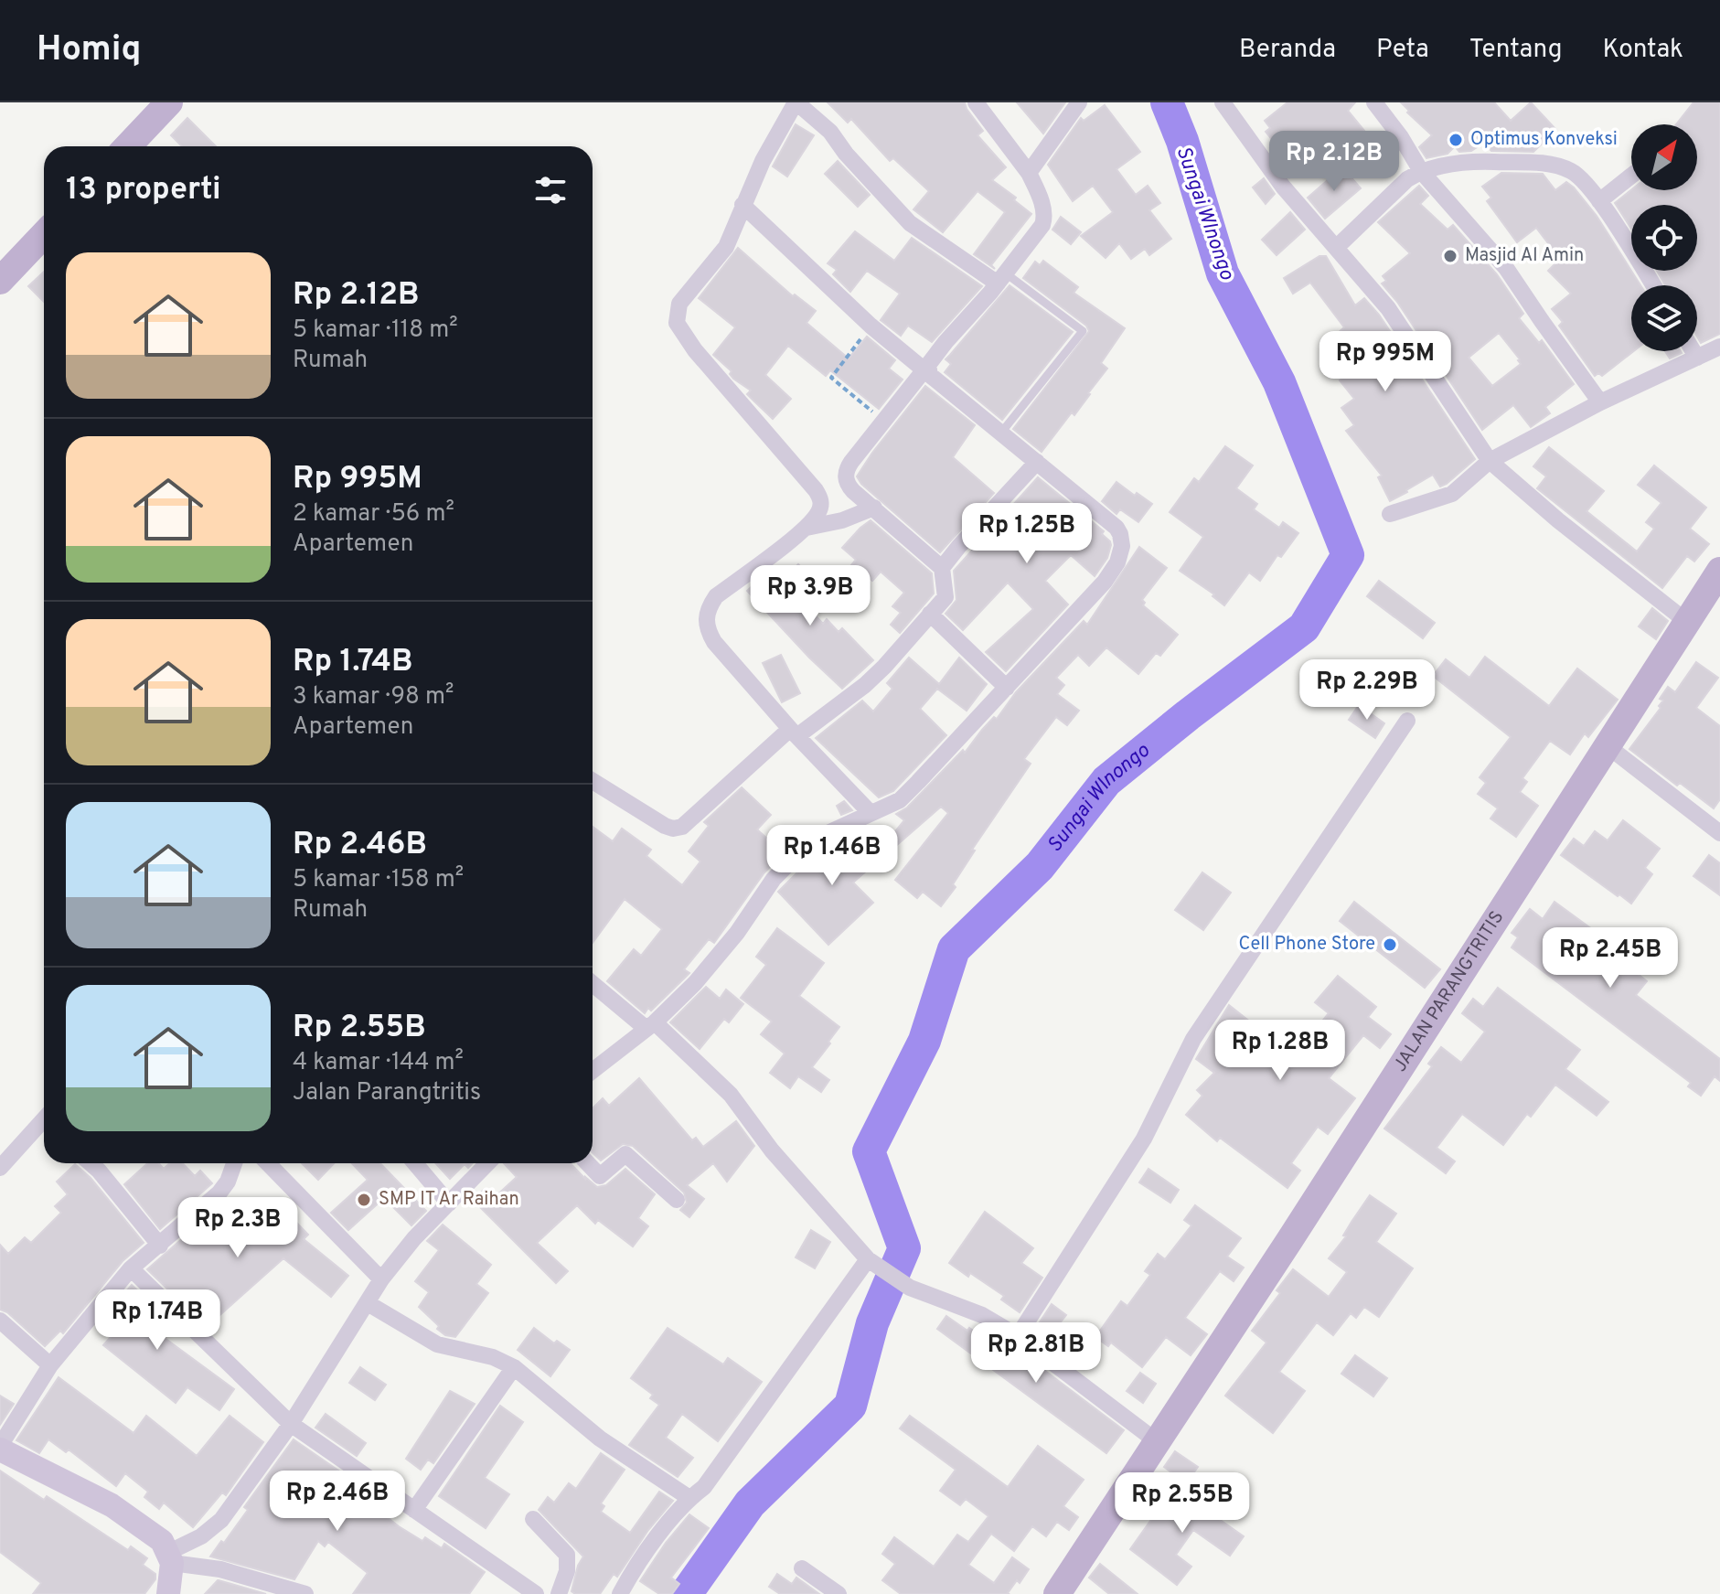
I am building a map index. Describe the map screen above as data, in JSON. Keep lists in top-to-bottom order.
{
  "streets": {
    "main road": ["JALAN PARANGTRITIS"]
  },
  "water": ["Sungai WInongo"],
  "places": [
    "Optimus Konveksi",
    "Masjid Al Amin",
    "Cell Phone Store",
    "SMP IT Ar Raihan"
  ],
  "north": "top right",
  "page": {
    "header": "Homiq",
    "nav": [
      "Beranda",
      "Peta",
      "Tentang",
      "Kontak"
    ],
    "price": [
      "Rp 2.12B",
      "Rp 995M",
      "Rp 1.25B",
      "Rp 3.9B",
      "Rp 2.29B",
      "Rp 1.46B",
      "Rp 2.45B",
      "Rp 1.28B",
      "Rp 2.3B",
      "Rp 1.74B",
      "Rp 2.81B",
      "Rp 2.46B",
      "Rp 2.55B"
    ],
    "heading": "13 properti",
    "list": [
      {
        "name": "Rp 2.12B",
        "note": "5 kamar · 118 m² · Rumah"
      },
      {
        "name": "Rp 995M",
        "note": "2 kamar · 56 m² · Apartemen"
      },
      {
        "name": "Rp 1.74B",
        "note": "3 kamar · 98 m² · Apartemen"
      },
      {
        "name": "Rp 2.46B",
        "note": "5 kamar · 158 m² · Rumah"
      },
      {
        "name": "Rp 2.55B",
        "note": "4 kamar · 144 m² · Jalan Parangtritis"
      }
    ]
  }
}
